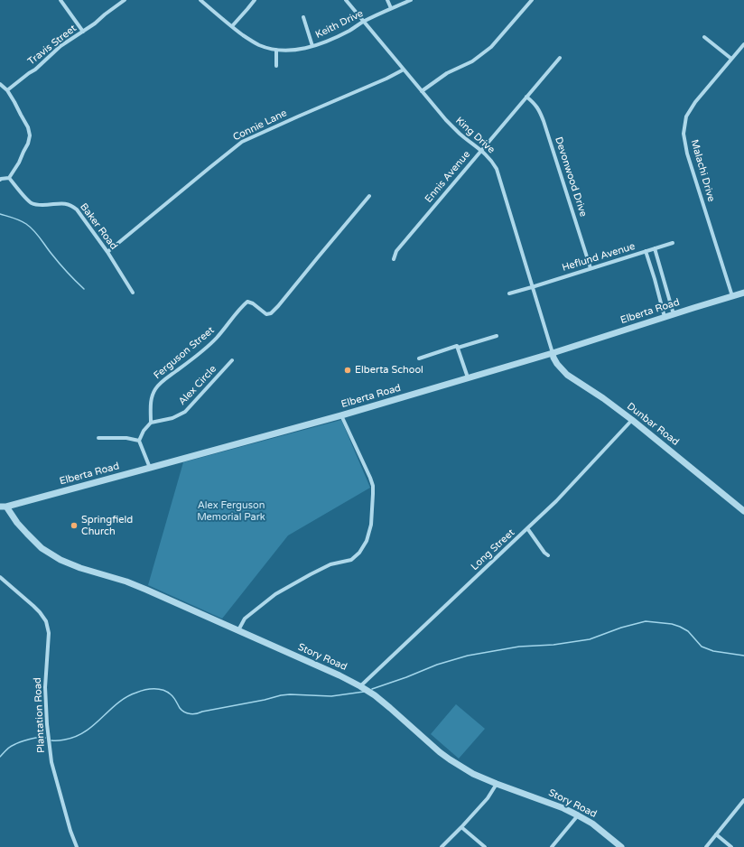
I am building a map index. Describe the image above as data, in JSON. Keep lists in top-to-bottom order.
{
  "streets": {
    "street": [
      "Keith Drive",
      "Travis Street",
      "Connie Lane",
      "King Drive",
      "Malachi Drive",
      "Ennis Avenue",
      "Devonwood Drive",
      "Baker Road",
      "Heflund Avenue",
      "Elberta Road",
      "Ferguson Street",
      "Alex Circle",
      "Dunbar Road",
      "Long Street",
      "Story Road",
      "Plantation Road"
    ]
  },
  "crossings": [
    ["Keith Drive", "King Drive"],
    ["Connie Lane", "King Drive"],
    ["Connie Lane", "Baker Road"],
    ["King Drive", "Ennis Avenue"],
    ["King Drive", "Heflund Avenue"],
    ["King Drive", "Elberta Road"],
    ["King Drive", "Dunbar Road"],
    ["Malachi Drive", "Elberta Road"],
    ["Ennis Avenue", "Devonwood Drive"],
    ["Devonwood Drive", "Heflund Avenue"],
    ["Heflund Avenue", "Elberta Road"],
    ["Elberta Road", "Dunbar Road"],
    ["Elberta Road", "Story Road"],
    ["Ferguson Street", "Alex Circle"],
    ["Dunbar Road", "Long Street"],
    ["Long Street", "Story Road"]
  ],
  "parks": ["Alex Ferguson Memorial Park"],
  "places": ["Elberta School", "Springfield Church"]
}
